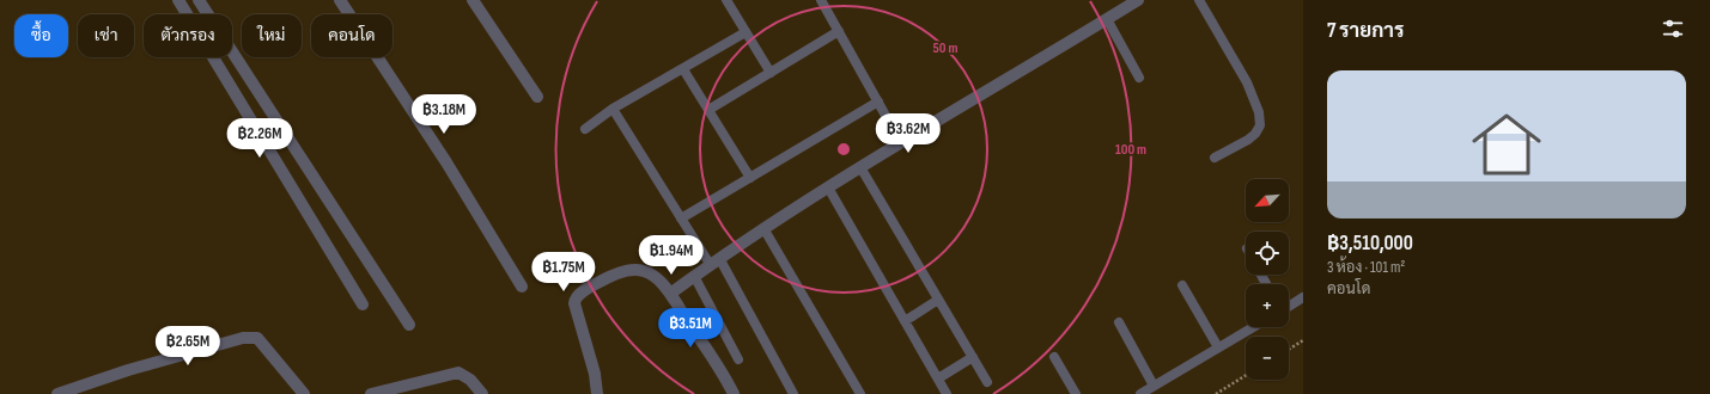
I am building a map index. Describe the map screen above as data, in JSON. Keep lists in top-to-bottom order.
{
  "north": "bottom left",
  "page": {
    "heading": "7 รายการ",
    "chip": [
      "ซื้อ",
      "เช่า",
      "ตัวกรอง",
      "ใหม่",
      "คอนโด"
    ],
    "list": [
      {
        "name": "฿3,510,000",
        "note": "3 ห้อง · 101 m² · คอนโด"
      }
    ],
    "price": [
      "฿3.18M",
      "฿3.62M",
      "฿2.26M",
      "฿1.94M",
      "฿1.75M",
      "฿3.51M",
      "฿2.65M"
    ],
    "map_buttons": ["+", "−"]
  },
  "rings": ["50 m", "100 m"]
}
